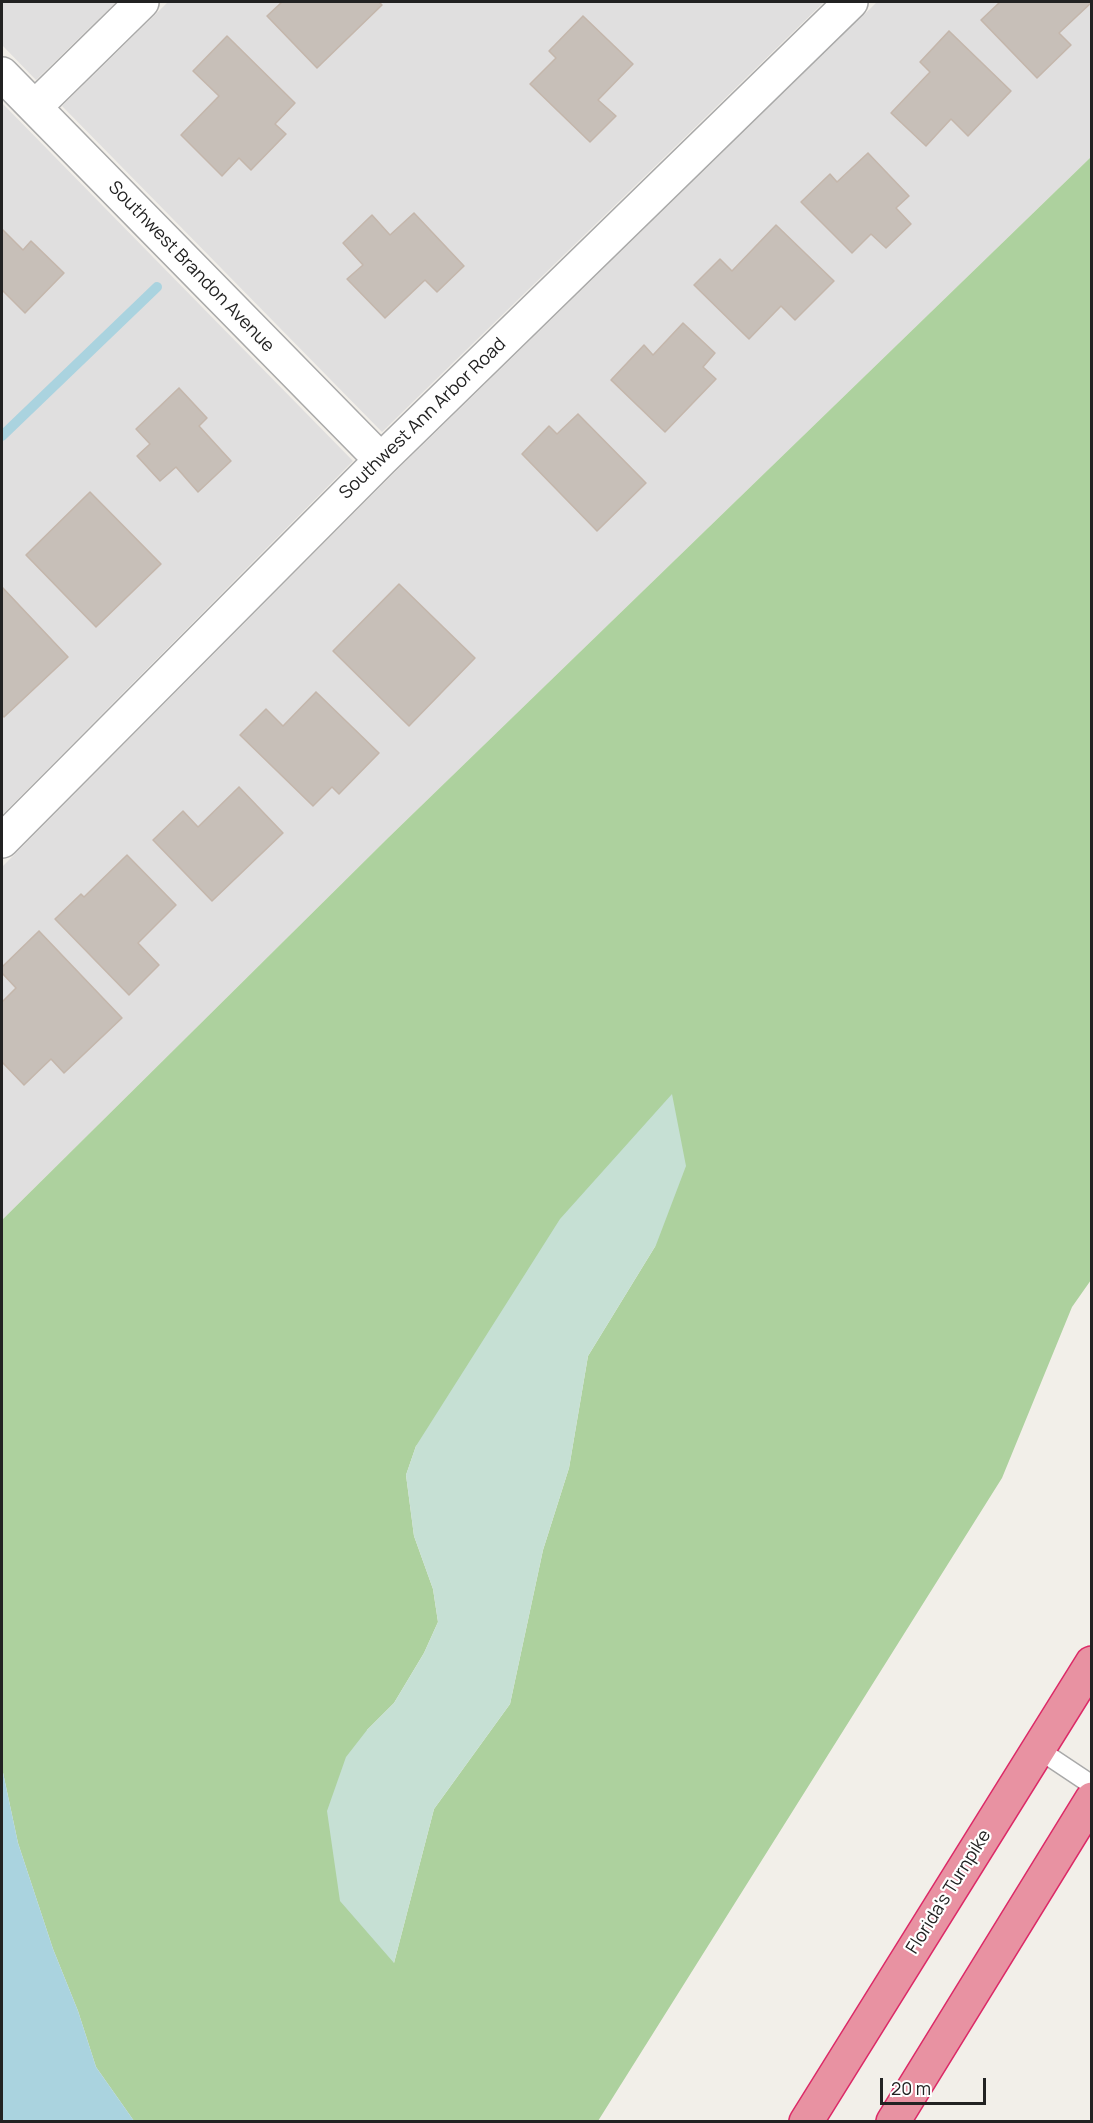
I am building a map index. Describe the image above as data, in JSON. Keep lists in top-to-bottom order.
{
  "streets": {
    "highway": ["Florida's Turnpike"],
    "street": ["Southwest Brandon Avenue", "Southwest Ann Arbor Road"]
  },
  "crossings": [
    ["Southwest Brandon Avenue", "Southwest Ann Arbor Road"]
  ],
  "scale_bar": "20 m"
}
